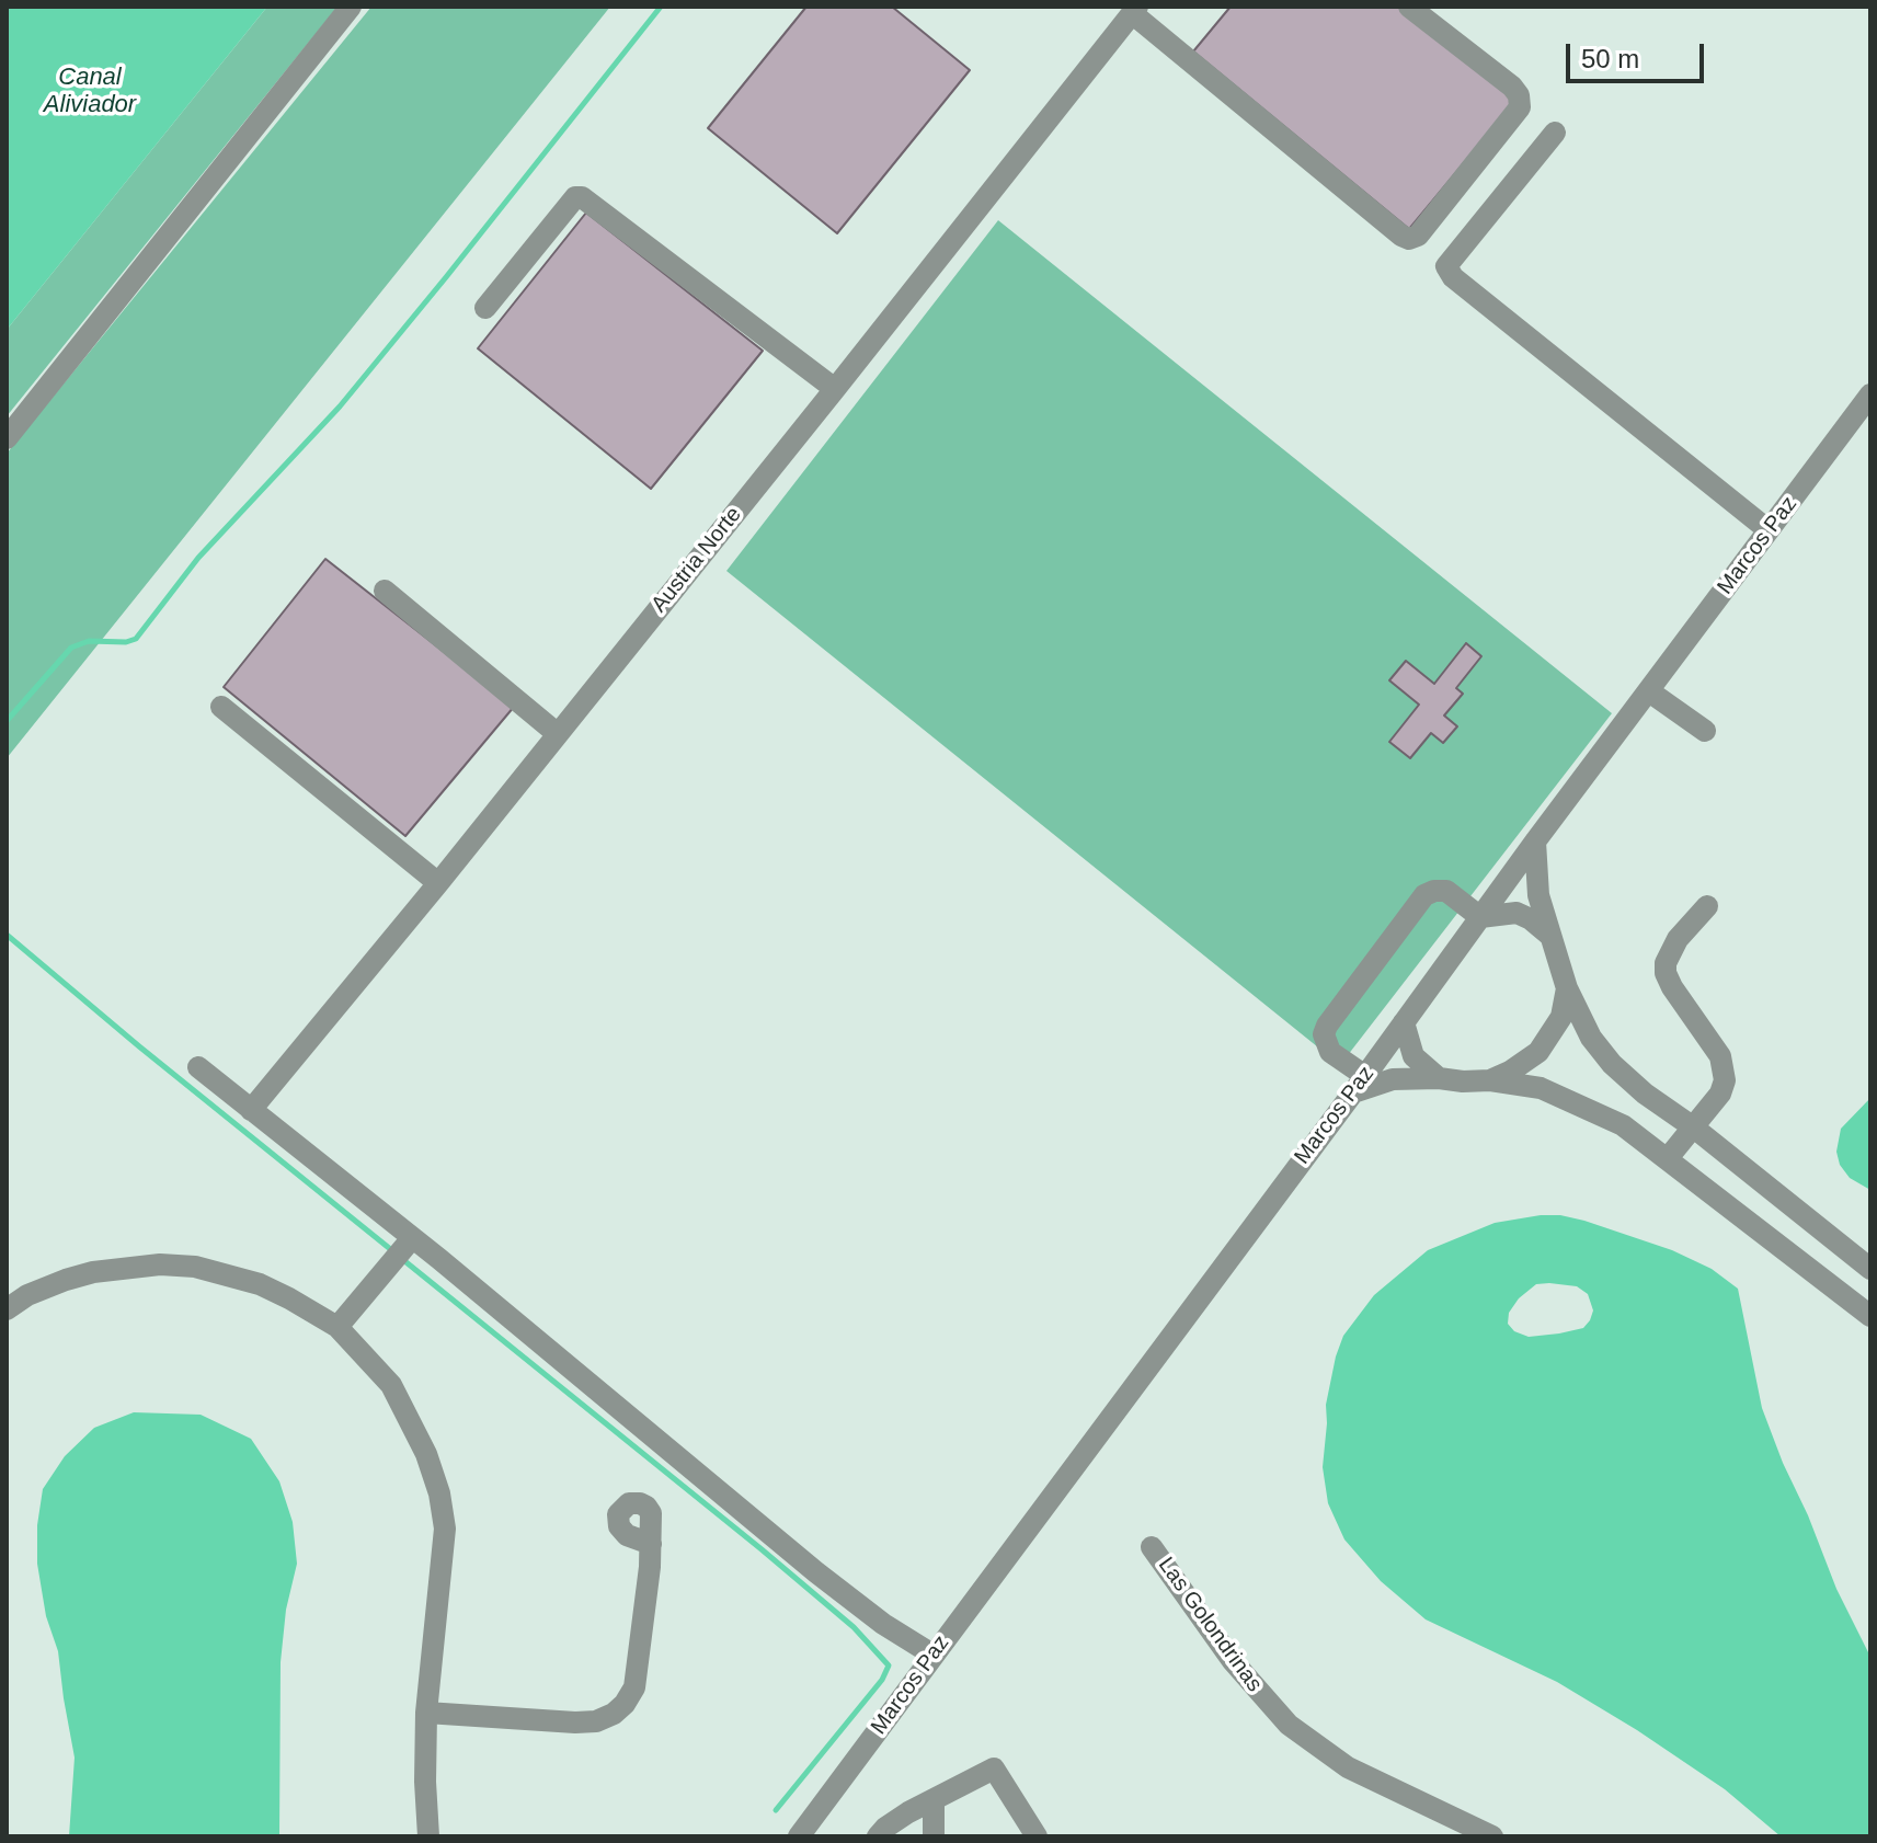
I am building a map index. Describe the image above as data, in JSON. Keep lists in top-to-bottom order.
{
  "streets": {
    "street": ["Marcos Paz", "Austria Norte", "Las Golondrinas"]
  },
  "water": ["Canal Aliviador"],
  "scale_bar": "50 m"
}
